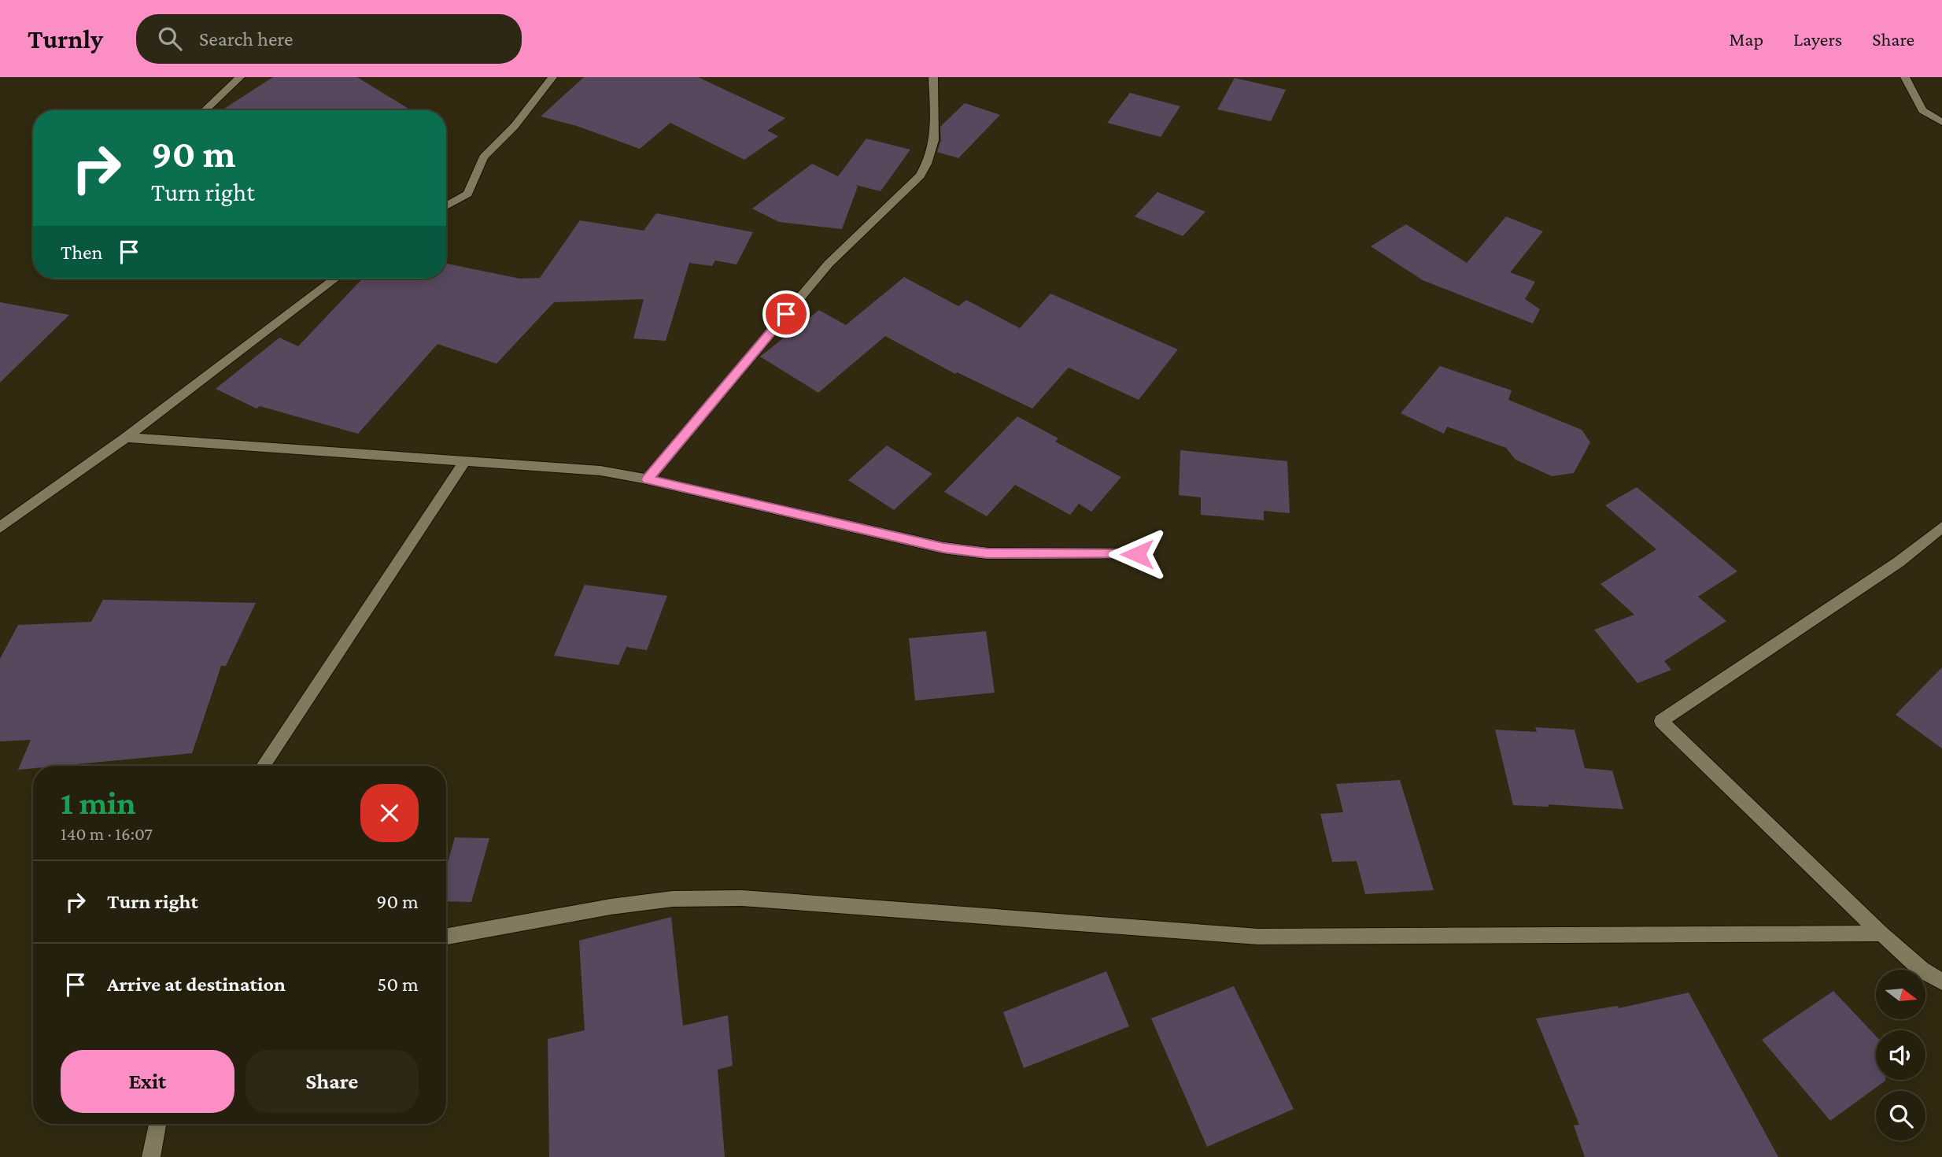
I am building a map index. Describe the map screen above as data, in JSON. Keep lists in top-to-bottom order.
{
  "north": "right",
  "page": {
    "header": "Turnly",
    "search": "Search here",
    "nav": ["Map", "Layers", "Share"],
    "turn": ["90 m", "Turn right"],
    "then": "Then",
    "heading": ["1 min", "140 m · 16:07"],
    "list": [
      {
        "name": "Turn right",
        "value": "90 m"
      },
      {
        "name": "Arrive at destination",
        "value": "50 m"
      }
    ],
    "buttons": ["Exit", "Share"]
  }
}
